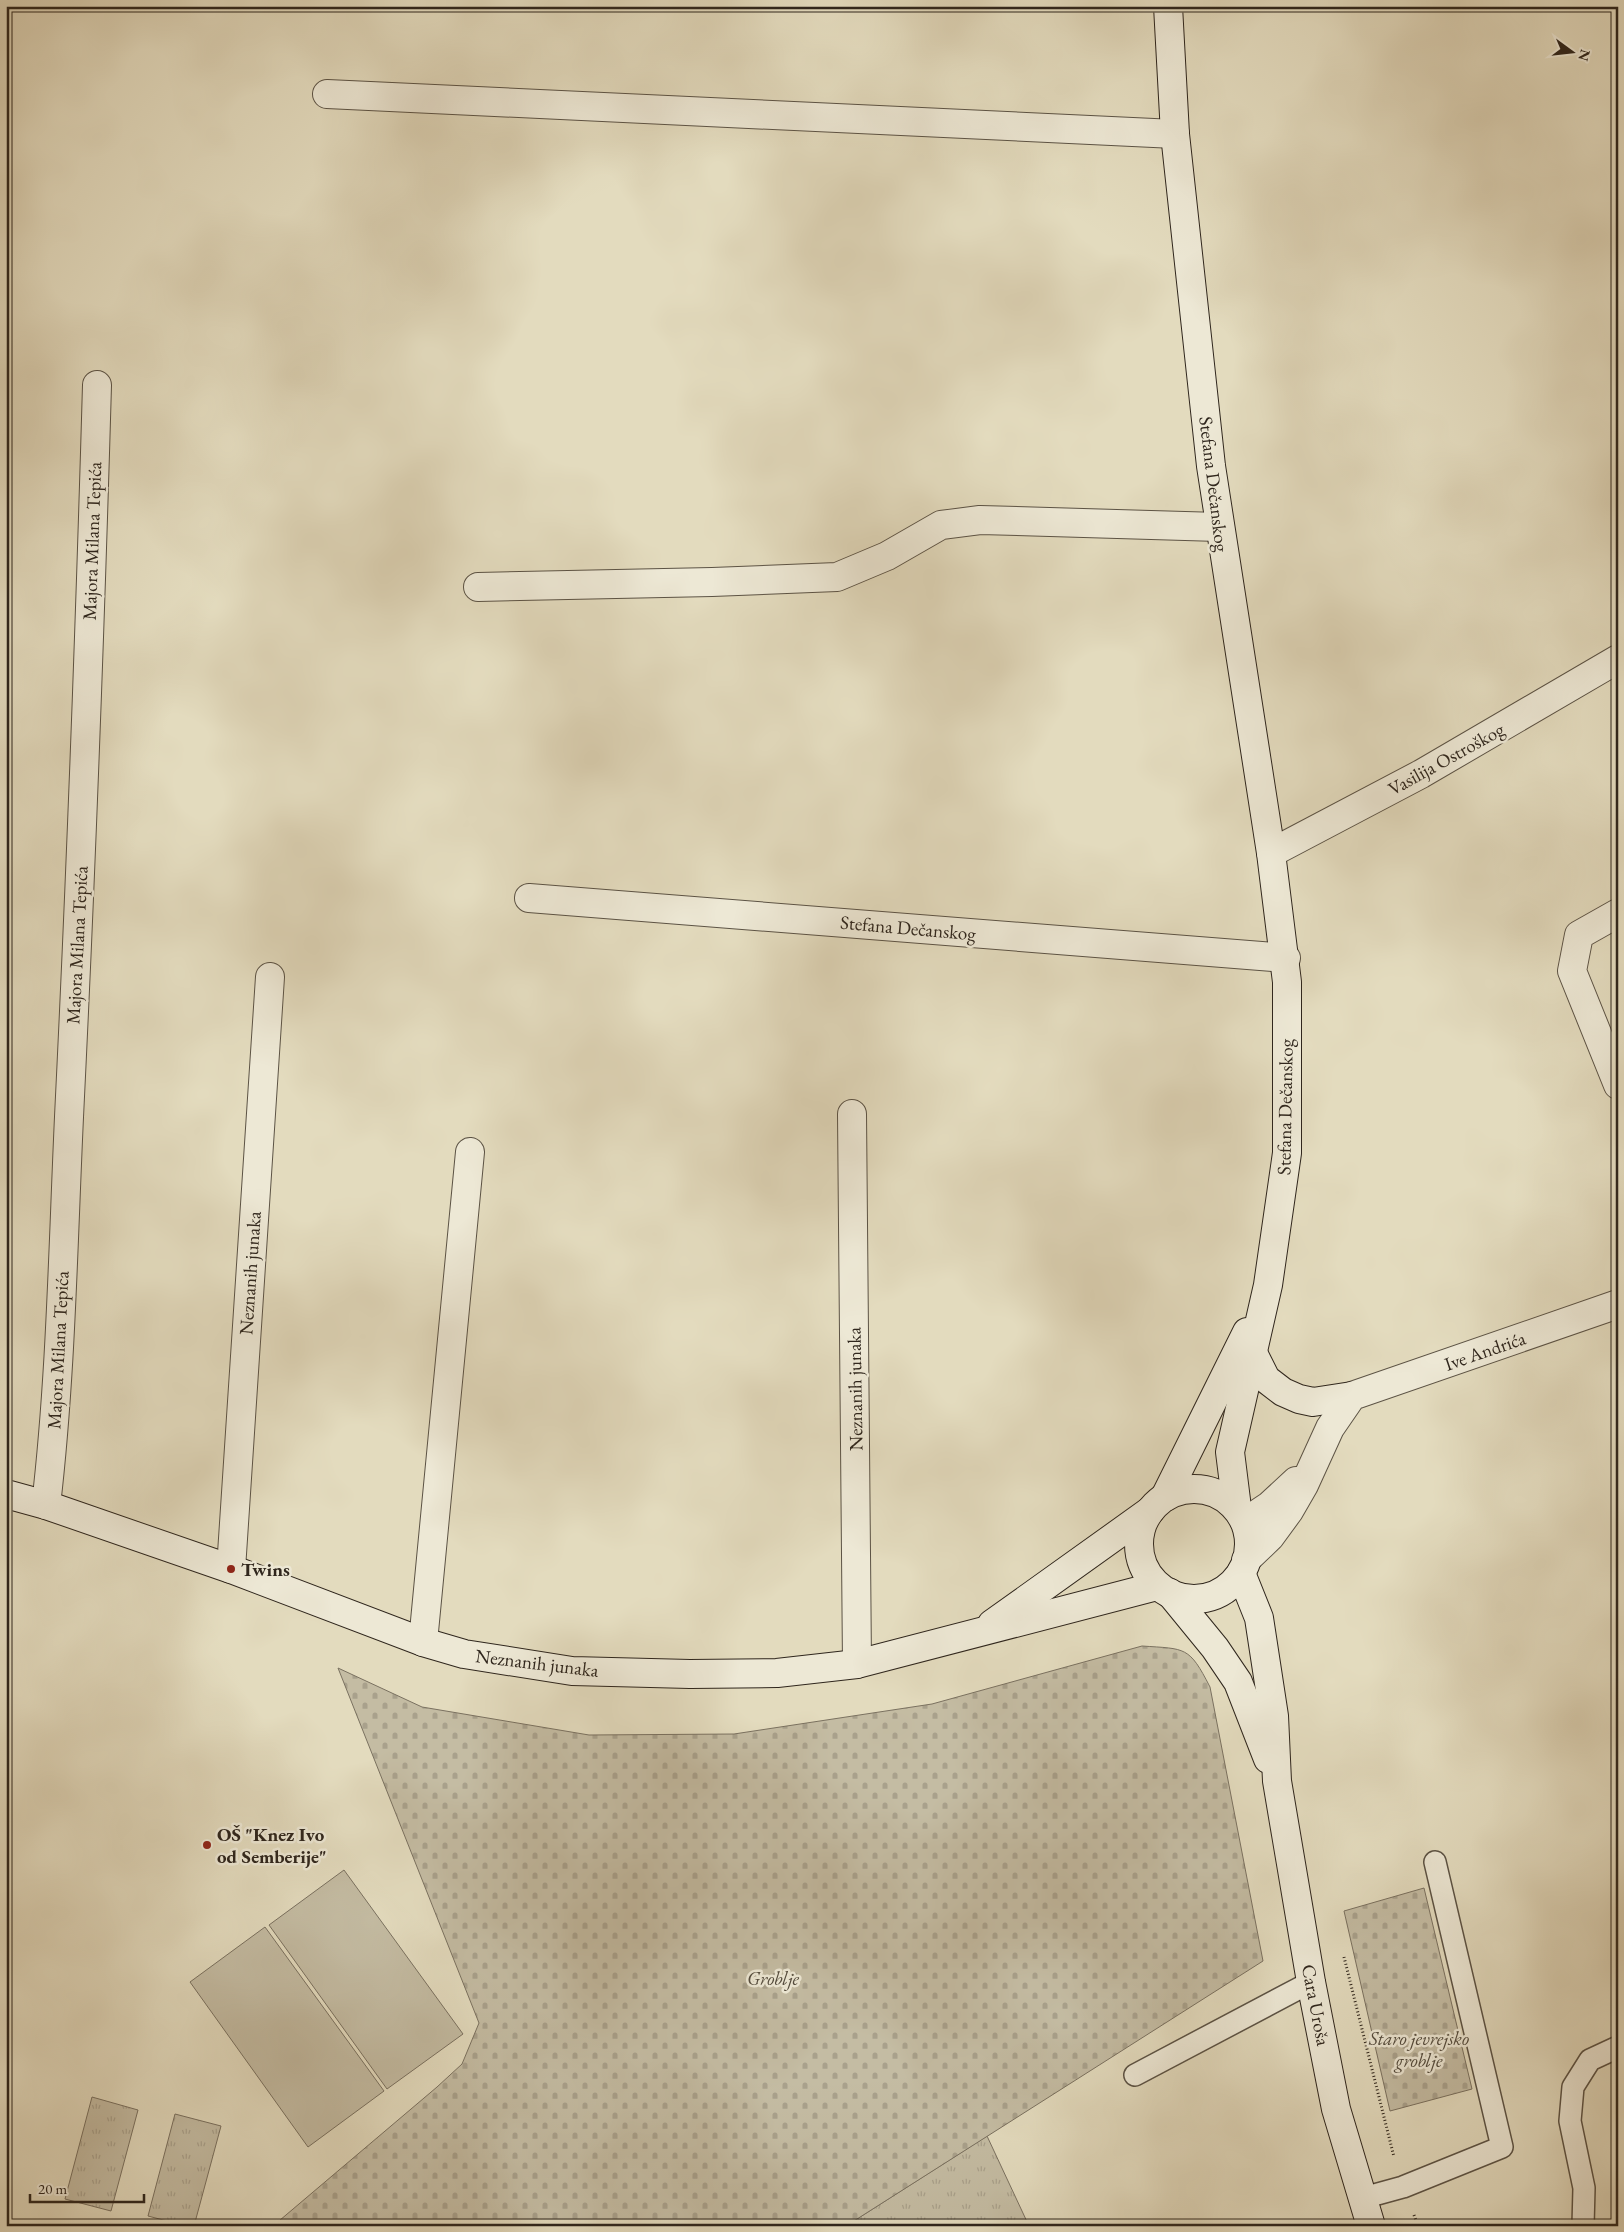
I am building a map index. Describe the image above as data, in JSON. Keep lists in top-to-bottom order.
{
  "streets": {
    "street": [
      "Stefana Dečanskog",
      "Majora Milana Tepića",
      "Vasilija Ostroškog",
      "Neznanih junaka",
      "Ive Andrića",
      "Cara Uroša"
    ]
  },
  "crossings": [
    ["Stefana Dečanskog", "Vasilija Ostroškog"],
    ["Majora Milana Tepića", "Neznanih junaka"]
  ],
  "parks": ["Groblje", "Staro jevrejsko groblje"],
  "places": ["Twins", "OŠ \"Knez Ivo od Semberije\""],
  "scale_bar": "20 m",
  "north": "right"
}
